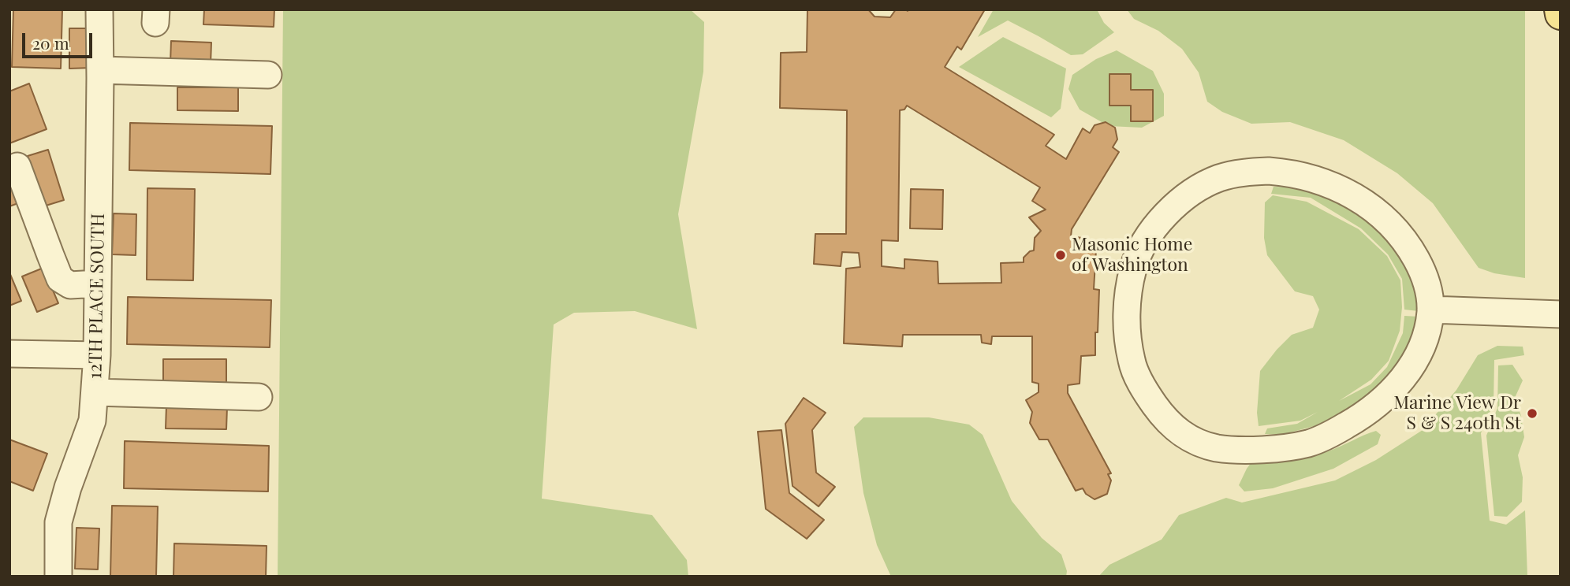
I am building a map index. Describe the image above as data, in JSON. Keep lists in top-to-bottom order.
{
  "streets": {
    "street": ["12TH PLACE SOUTH"]
  },
  "places": ["Masonic Home of Washington", "Marine View Dr S & S 240th St"],
  "scale_bar": "20 m"
}
